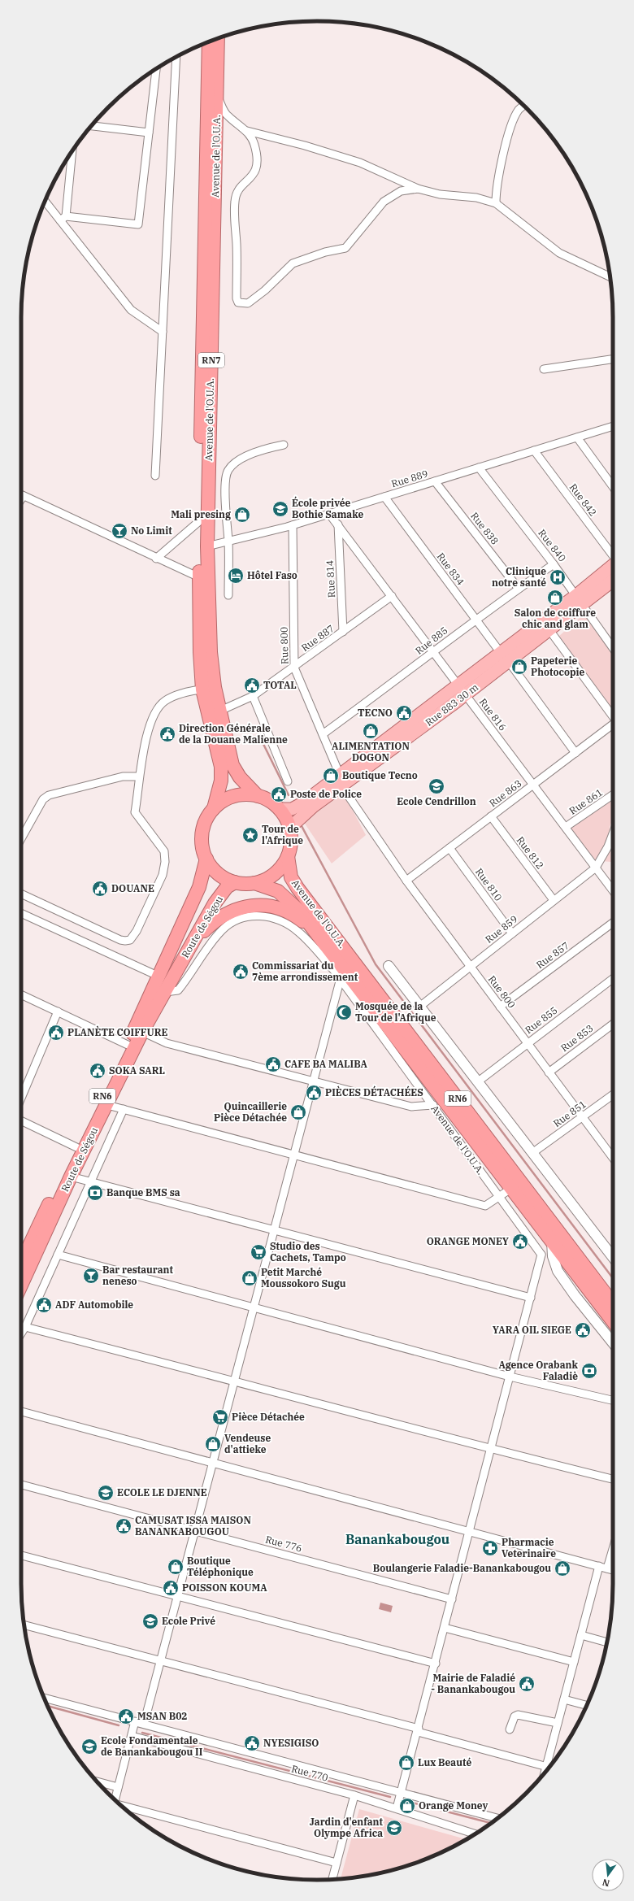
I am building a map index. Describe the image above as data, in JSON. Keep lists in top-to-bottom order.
{
  "streets": {
    "highway": [
      "Avenue de l'O.U.A.",
      "RN7",
      "Route de Ségou",
      "RN6"
    ],
    "main road": ["Rue 883 30 m"],
    "street": [
      "Rue 889",
      "Rue 842",
      "Rue 838",
      "Rue 840",
      "Rue 834",
      "Rue 814",
      "Rue 887",
      "Rue 885",
      "Rue 800",
      "Rue 816",
      "Rue 863",
      "Rue 861",
      "Rue 812",
      "Rue 810",
      "Rue 859",
      "Rue 857",
      "Rue 855",
      "Rue 853",
      "Rue 851",
      "Rue 776",
      "Rue 770"
    ]
  },
  "crossings": [
    ["Avenue de l'O.U.A.", "Rue 889"],
    ["Avenue de l'O.U.A.", "Rue 887"],
    ["Avenue de l'O.U.A.", "Route de Ségou"],
    ["Avenue de l'O.U.A.", "RN6"],
    ["Rue 889", "Rue 842"],
    ["Rue 889", "Rue 838"],
    ["Rue 889", "Rue 840"],
    ["Rue 889", "Rue 834"],
    ["Rue 889", "Rue 800"],
    ["Rue 889", "Rue 816"],
    ["Rue 838", "Rue 885"],
    ["Rue 840", "Rue 885"],
    ["Rue 840", "Rue 883 30 m"],
    ["Rue 834", "Rue 885"],
    ["Rue 834", "Rue 883 30 m"],
    ["Rue 834", "Rue 863"],
    ["Rue 814", "Rue 887"],
    ["Rue 814", "Rue 816"],
    ["Rue 887", "Rue 800"],
    ["Rue 887", "Rue 816"],
    ["Rue 885", "Rue 800"],
    ["Rue 885", "Rue 816"],
    ["Rue 800", "Rue 883 30 m"],
    ["Rue 800", "Rue 863"],
    ["Rue 800", "Rue 859"],
    ["Rue 800", "Rue 857"],
    ["Rue 800", "Rue 855"],
    ["Rue 800", "Rue 853"],
    ["Rue 800", "Rue 851"],
    ["Rue 883 30 m", "Rue 816"],
    ["Rue 816", "Rue 863"],
    ["Rue 816", "Rue 861"],
    ["Rue 816", "Rue 859"],
    ["Rue 863", "Rue 812"],
    ["Rue 863", "Rue 810"],
    ["Rue 812", "Rue 859"],
    ["Rue 810", "Rue 859"],
    ["Route de Ségou", "RN6"]
  ],
  "districts": ["Banankabougou"],
  "places": {
    "school or university": [
      "École privée Bothie Samake",
      "Ecole Cendrillon",
      "ECOLE LE DJENNE",
      "Ecole Privé",
      "Ecole Fondamentale de Banankabougou II",
      "Jardin d'enfant Olympe Africa"
    ],
    "shop": [
      "Mali presing",
      "Salon de coiffure chic and glam",
      "Papeterie Photocopie",
      "ALIMENTATION DOGON",
      "Boutique Tecno",
      "Quincaillerie Pièce Détachée",
      "Petit Marché Moussokoro Sugu",
      "Vendeuse d'attieke",
      "Boutique Téléphonique",
      "Boulangerie Faladie-Banankabougou",
      "Lux Beauté",
      "Orange Money"
    ],
    "bar": ["No Limit", "Bar restaurant neneso"],
    "hotel": ["Hôtel Faso"],
    "hospital": ["Clinique notre santé"],
    "public building": [
      "TOTAL",
      "TECNO",
      "Direction Générale de la Douane Malienne",
      "Poste de Police",
      "DOUANE",
      "Commissariat du 7ème arrondissement",
      "PLANÈTE COIFFURE",
      "CAFE BA MALIBA",
      "SOKA SARL",
      "PIÈCES DÉTACHÉES",
      "ORANGE MONEY",
      "ADF Automobile",
      "YARA OIL SIEGE",
      "CAMUSAT ISSA MAISON BANANKABOUGOU",
      "POISSON KOUMA",
      "Mairie de Faladié - Banankabougou",
      "MSAN B02",
      "NYESIGISO"
    ],
    "place": ["Tour de l'Afrique"],
    "mosque": ["Mosquée de la Tour de l'Afrique"],
    "bank": ["Banque BMS sa", "Agence Orabank Faladiè"],
    "supermarket": ["Studio des Cachets, Tampo", "Pièce Détachée"],
    "pharmacy": ["Pharmacie Veterinaire"]
  },
  "north": "bottom"
}
